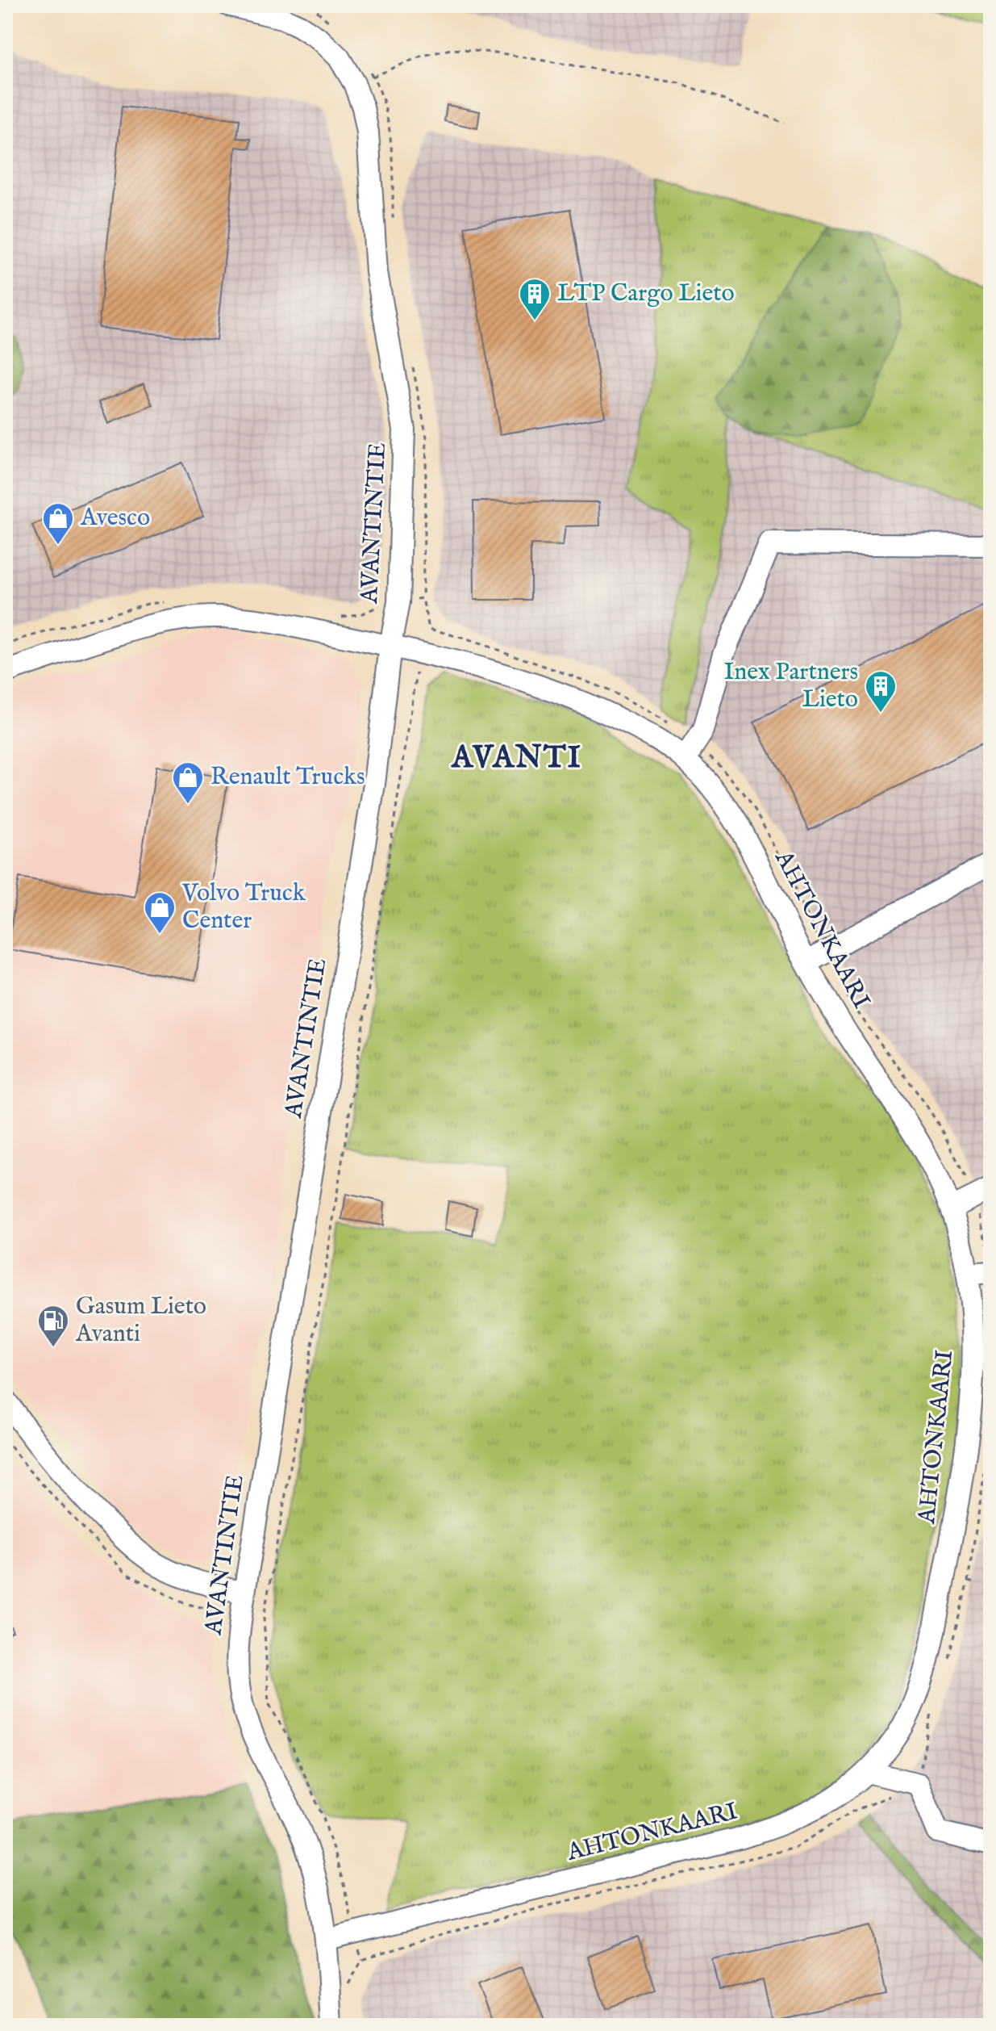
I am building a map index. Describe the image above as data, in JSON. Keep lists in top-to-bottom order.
{
  "streets": {
    "street": ["AVANTINTIE", "AHTONKAARI"]
  },
  "crossings": [
    ["AVANTINTIE", "AHTONKAARI"]
  ],
  "districts": ["AVANTI"],
  "places": {
    "building": ["LTP Cargo Lieto", "Inex Partners Lieto"],
    "shop": ["Avesco", "Renault Trucks", "Volvo Truck Center"],
    "fuel station": ["Gasum Lieto Avanti"]
  }
}
